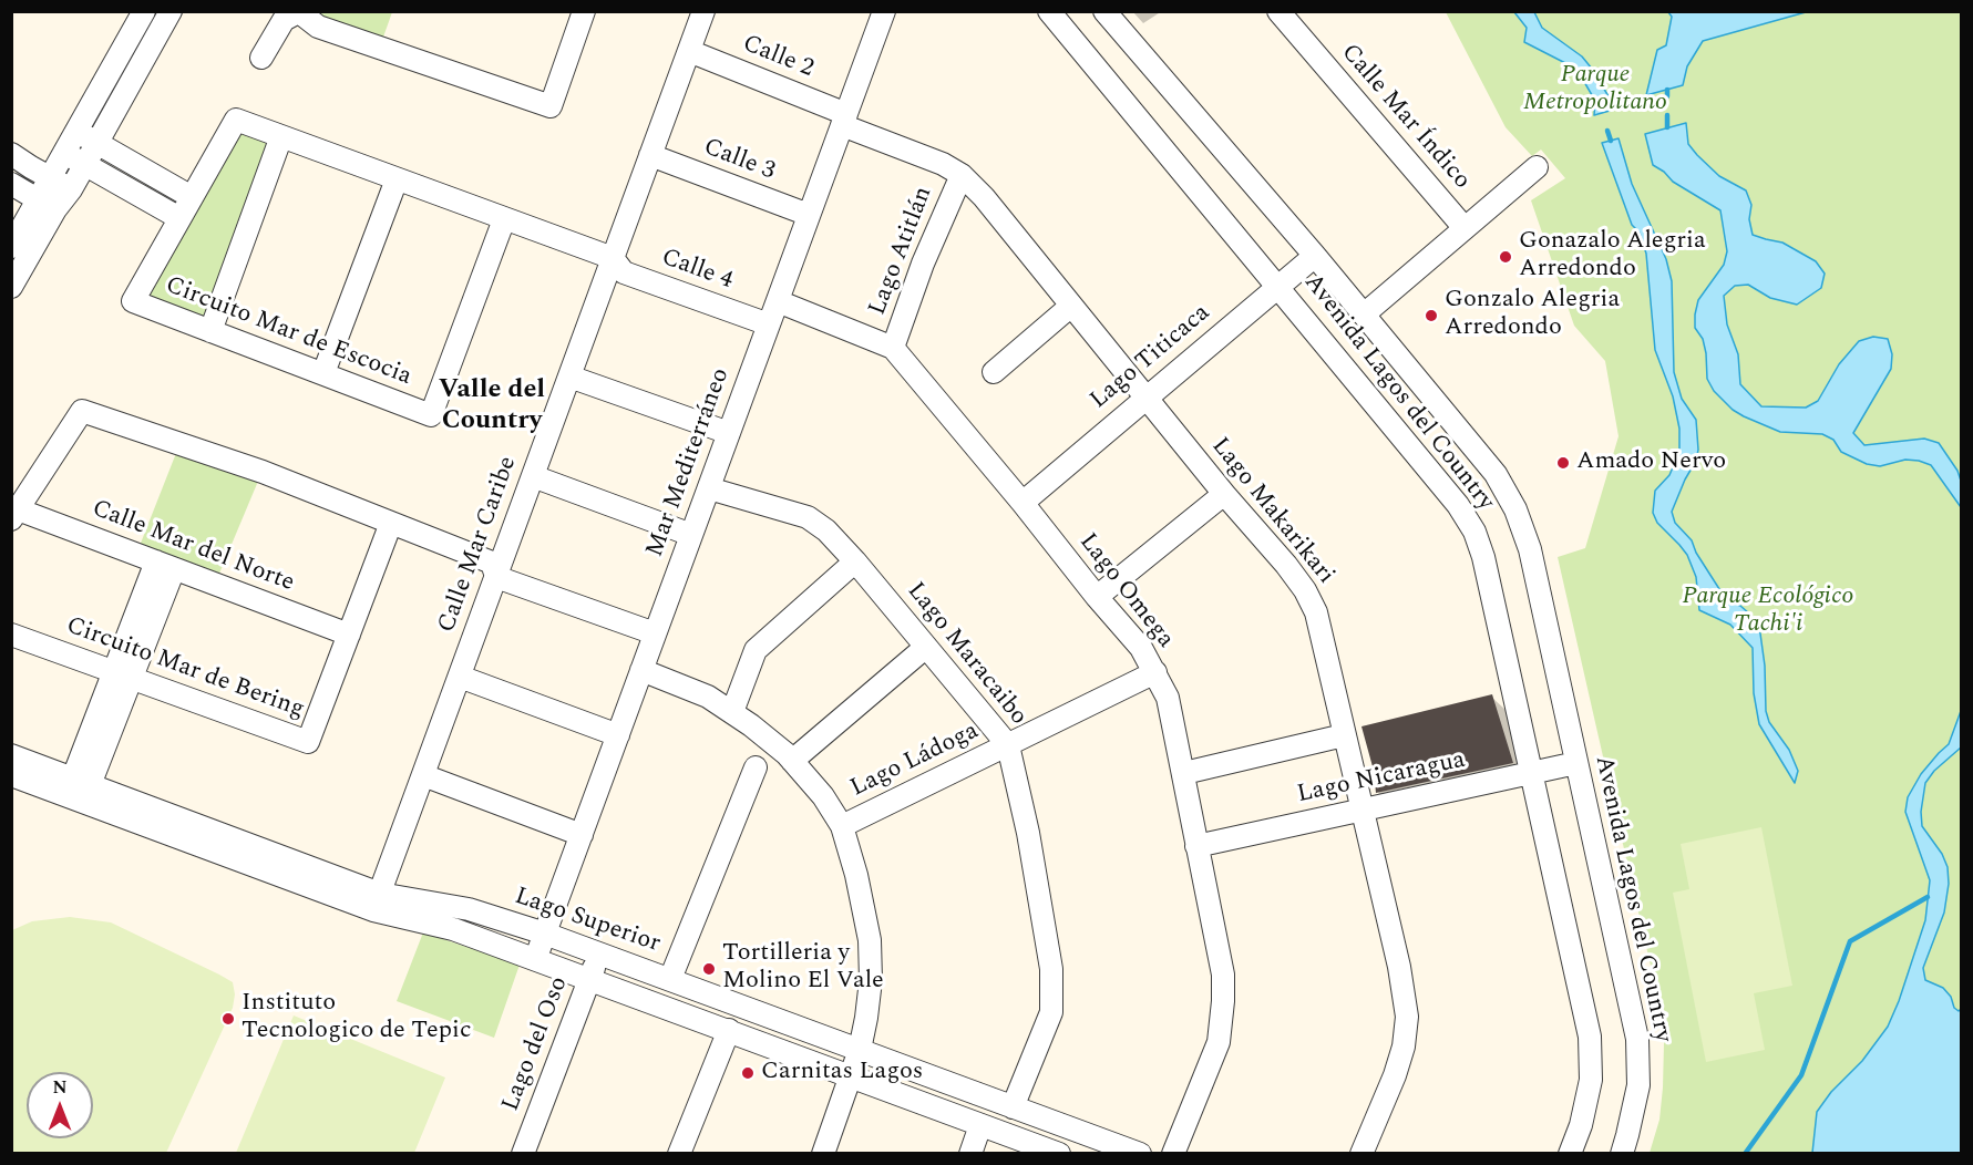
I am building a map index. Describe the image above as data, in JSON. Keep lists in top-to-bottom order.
{
  "streets": {
    "street": [
      "Calle 2",
      "Calle Mar Índico",
      "Calle 3",
      "Lago Atitlán",
      "Calle 4",
      "Circuito Mar de Escocia",
      "Lago Titicaca",
      "Avenida Lagos del Country",
      "Mar Mediterráneo",
      "Lago Makarikari",
      "Calle Mar Caribe",
      "Calle Mar del Norte",
      "Lago Omega",
      "Lago Maracaibo",
      "Circuito Mar de Bering",
      "Lago Ládoga",
      "Lago Nicaragua",
      "Lago Superior",
      "Lago del Oso"
    ]
  },
  "crossings": [
    ["Calle 2", "Mar Mediterráneo"],
    ["Calle 2", "Lago Makarikari"],
    ["Calle 2", "Calle Mar Caribe"],
    ["Calle 3", "Mar Mediterráneo"],
    ["Calle 3", "Calle Mar Caribe"],
    ["Lago Atitlán", "Lago Makarikari"],
    ["Lago Atitlán", "Lago Omega"],
    ["Calle 4", "Circuito Mar de Escocia"],
    ["Calle 4", "Mar Mediterráneo"],
    ["Calle 4", "Calle Mar Caribe"],
    ["Circuito Mar de Escocia", "Calle Mar Caribe"],
    ["Lago Titicaca", "Avenida Lagos del Country"],
    ["Lago Titicaca", "Lago Makarikari"],
    ["Lago Titicaca", "Lago Omega"],
    ["Avenida Lagos del Country", "Lago Nicaragua"],
    ["Mar Mediterráneo", "Lago Makarikari"],
    ["Mar Mediterráneo", "Lago Omega"],
    ["Mar Mediterráneo", "Lago Maracaibo"],
    ["Mar Mediterráneo", "Lago Superior"],
    ["Lago Makarikari", "Lago Nicaragua"],
    ["Calle Mar Caribe", "Lago Superior"],
    ["Calle Mar del Norte", "Circuito Mar de Bering"],
    ["Lago Omega", "Lago Ládoga"],
    ["Lago Omega", "Lago Nicaragua"],
    ["Lago Maracaibo", "Lago Ládoga"],
    ["Lago Maracaibo", "Lago Superior"],
    ["Lago Superior", "Lago del Oso"]
  ],
  "districts": ["Valle del Country"],
  "parks": ["Parque Metropolitano", "Parque Ecológico Tachi'i"],
  "places": [
    "Gonazalo Alegria Arredondo",
    "Gonzalo Alegria Arredondo",
    "Amado Nervo",
    "Tortilleria y Molino El Vale",
    "Instituto Tecnologico de Tepic",
    "Carnitas Lagos"
  ],
  "north": "top"
}
